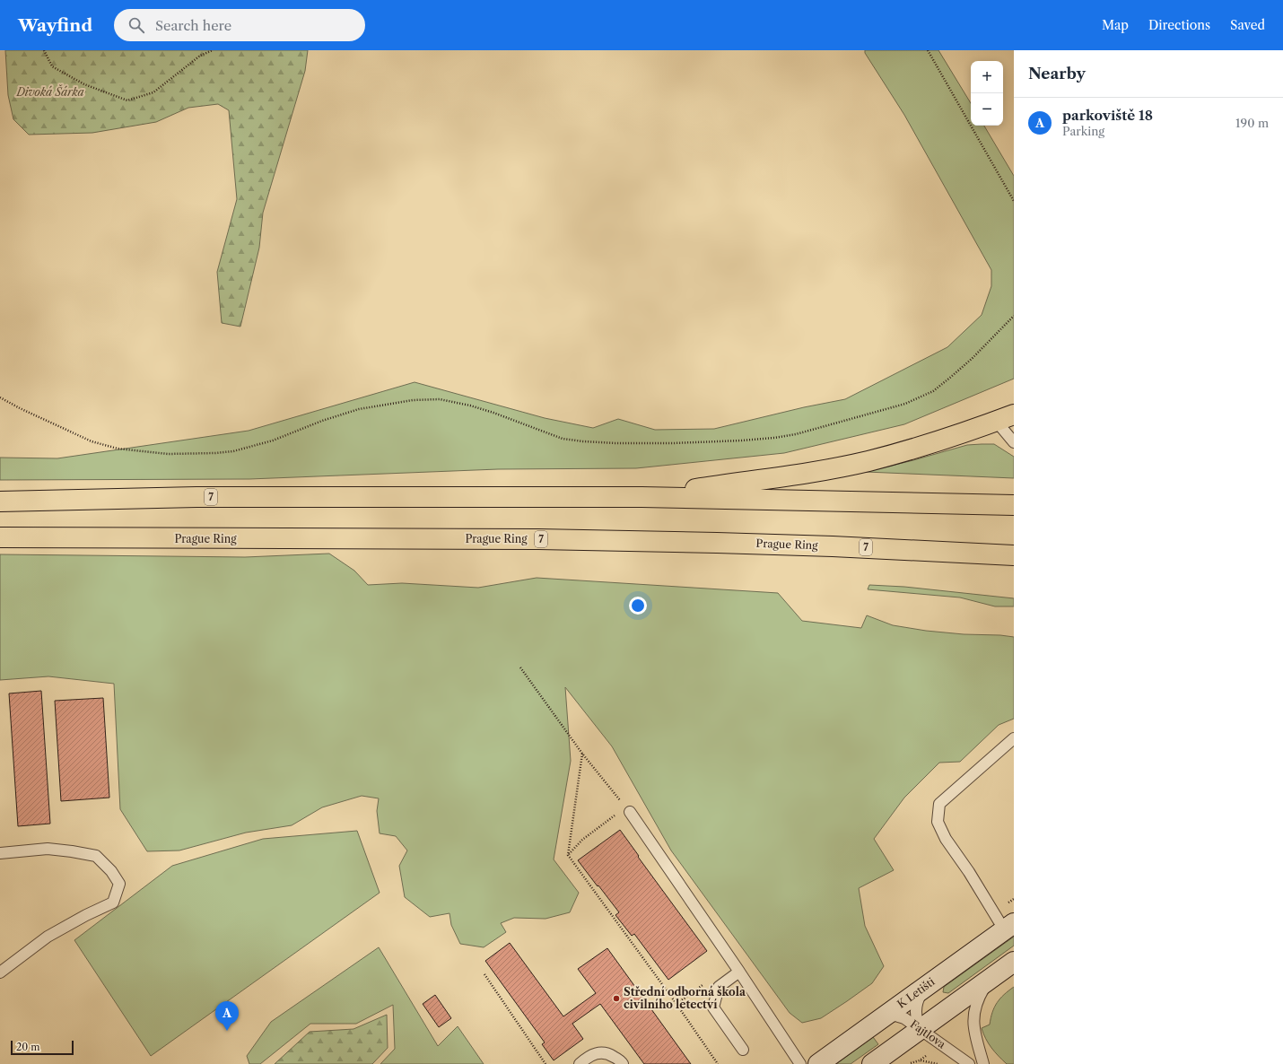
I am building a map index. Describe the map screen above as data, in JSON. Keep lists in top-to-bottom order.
{
  "streets": {
    "highway": ["7", "Prague Ring"],
    "main road": ["K Letišti"],
    "lane": ["Fajtlova"]
  },
  "crossings": [
    ["K Letišti", "Fajtlova"]
  ],
  "parks": ["Divoká Šárka"],
  "places": ["Střední odborná škola civilního letectví"],
  "scale_bar": "20 m",
  "page": {
    "header": "Wayfind",
    "search": "Search here",
    "nav": ["Map", "Directions", "Saved"],
    "heading": "Nearby",
    "map_buttons": ["+", "−"],
    "list": [
      {
        "mark": "A",
        "name": "parkoviště 18",
        "note": "Parking",
        "value": "190 m"
      }
    ],
    "pins": "A",
    "scale": "20 m"
  }
}
